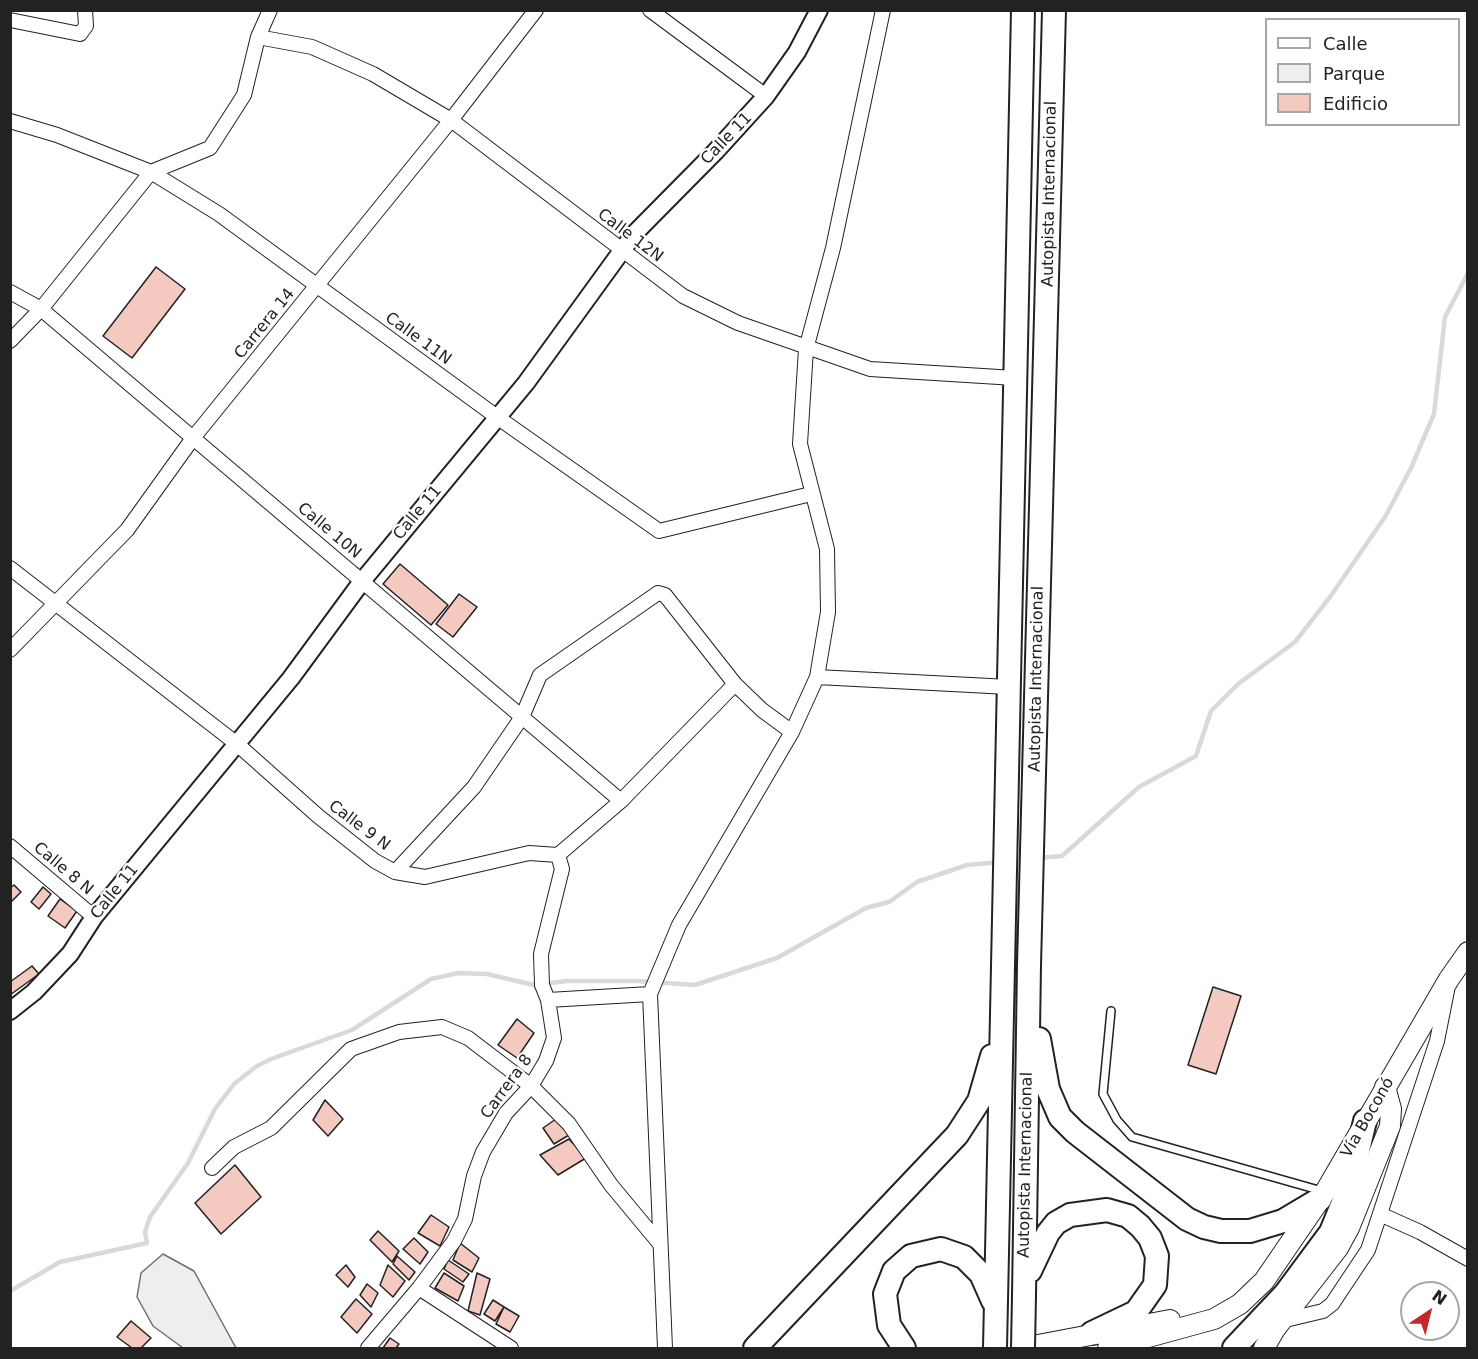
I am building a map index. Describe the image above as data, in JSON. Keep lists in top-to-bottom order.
{
  "streets": {
    "highway": ["Autopista Internacional"],
    "main road": ["Vía Boconó"],
    "street": [
      "Calle 11",
      "Calle 12N",
      "Carrera 14",
      "Calle 11N",
      "Calle 10N",
      "Calle 9 N",
      "Calle 8 N",
      "Carrera 8"
    ]
  },
  "crossings": [
    ["Calle 11", "Calle 12N"],
    ["Calle 11", "Calle 11N"],
    ["Calle 11", "Calle 10N"],
    ["Calle 11", "Calle 9 N"],
    ["Calle 11", "Calle 8 N"],
    ["Autopista Internacional", "Calle 12N"],
    ["Autopista Internacional", "Vía Boconó"],
    ["Calle 12N", "Carrera 14"],
    ["Carrera 14", "Calle 11N"],
    ["Carrera 14", "Calle 10N"],
    ["Carrera 14", "Calle 9 N"],
    ["Calle 9 N", "Carrera 8"]
  ],
  "legend": ["Calle", "Parque", "Edificio"],
  "north": "top right"
}
